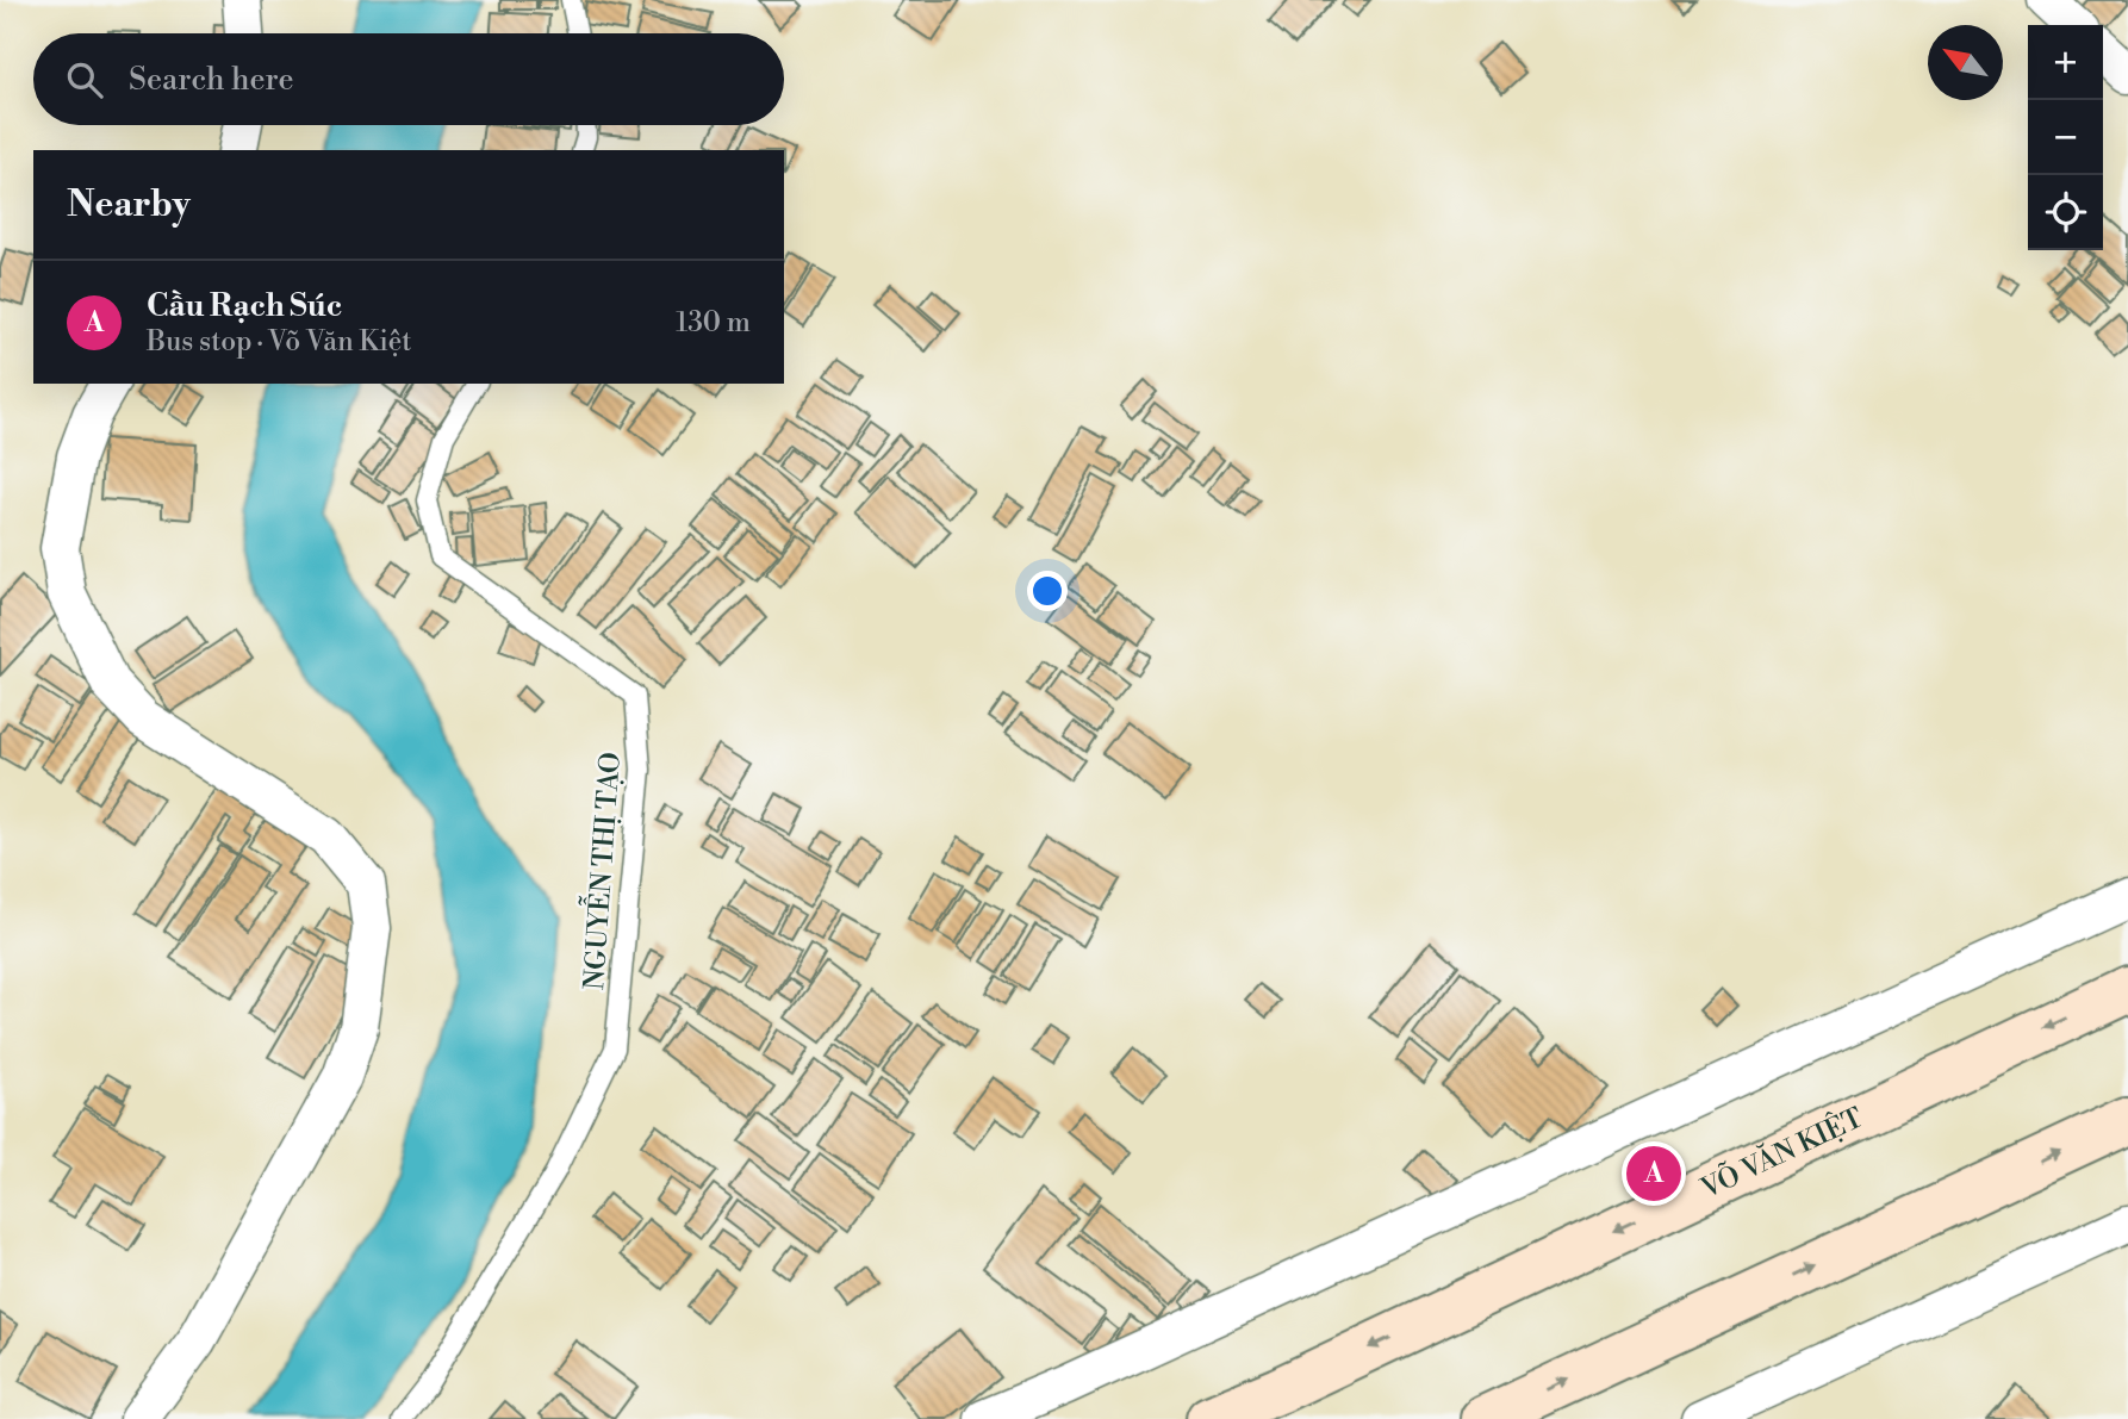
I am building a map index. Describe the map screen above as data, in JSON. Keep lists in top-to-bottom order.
{
  "streets": {
    "main road": ["VÕ VĂN KIỆT"],
    "lane": ["NGUYỄN THỊ TẠO"]
  },
  "north": "top left",
  "page": {
    "map_buttons": ["+", "−"],
    "search": "Search here",
    "heading": "Nearby",
    "list": [
      {
        "mark": "A",
        "name": "Cầu Rạch Súc",
        "note": "Bus stop · Võ Văn Kiệt",
        "value": "130 m"
      }
    ],
    "pins": "A"
  }
}
